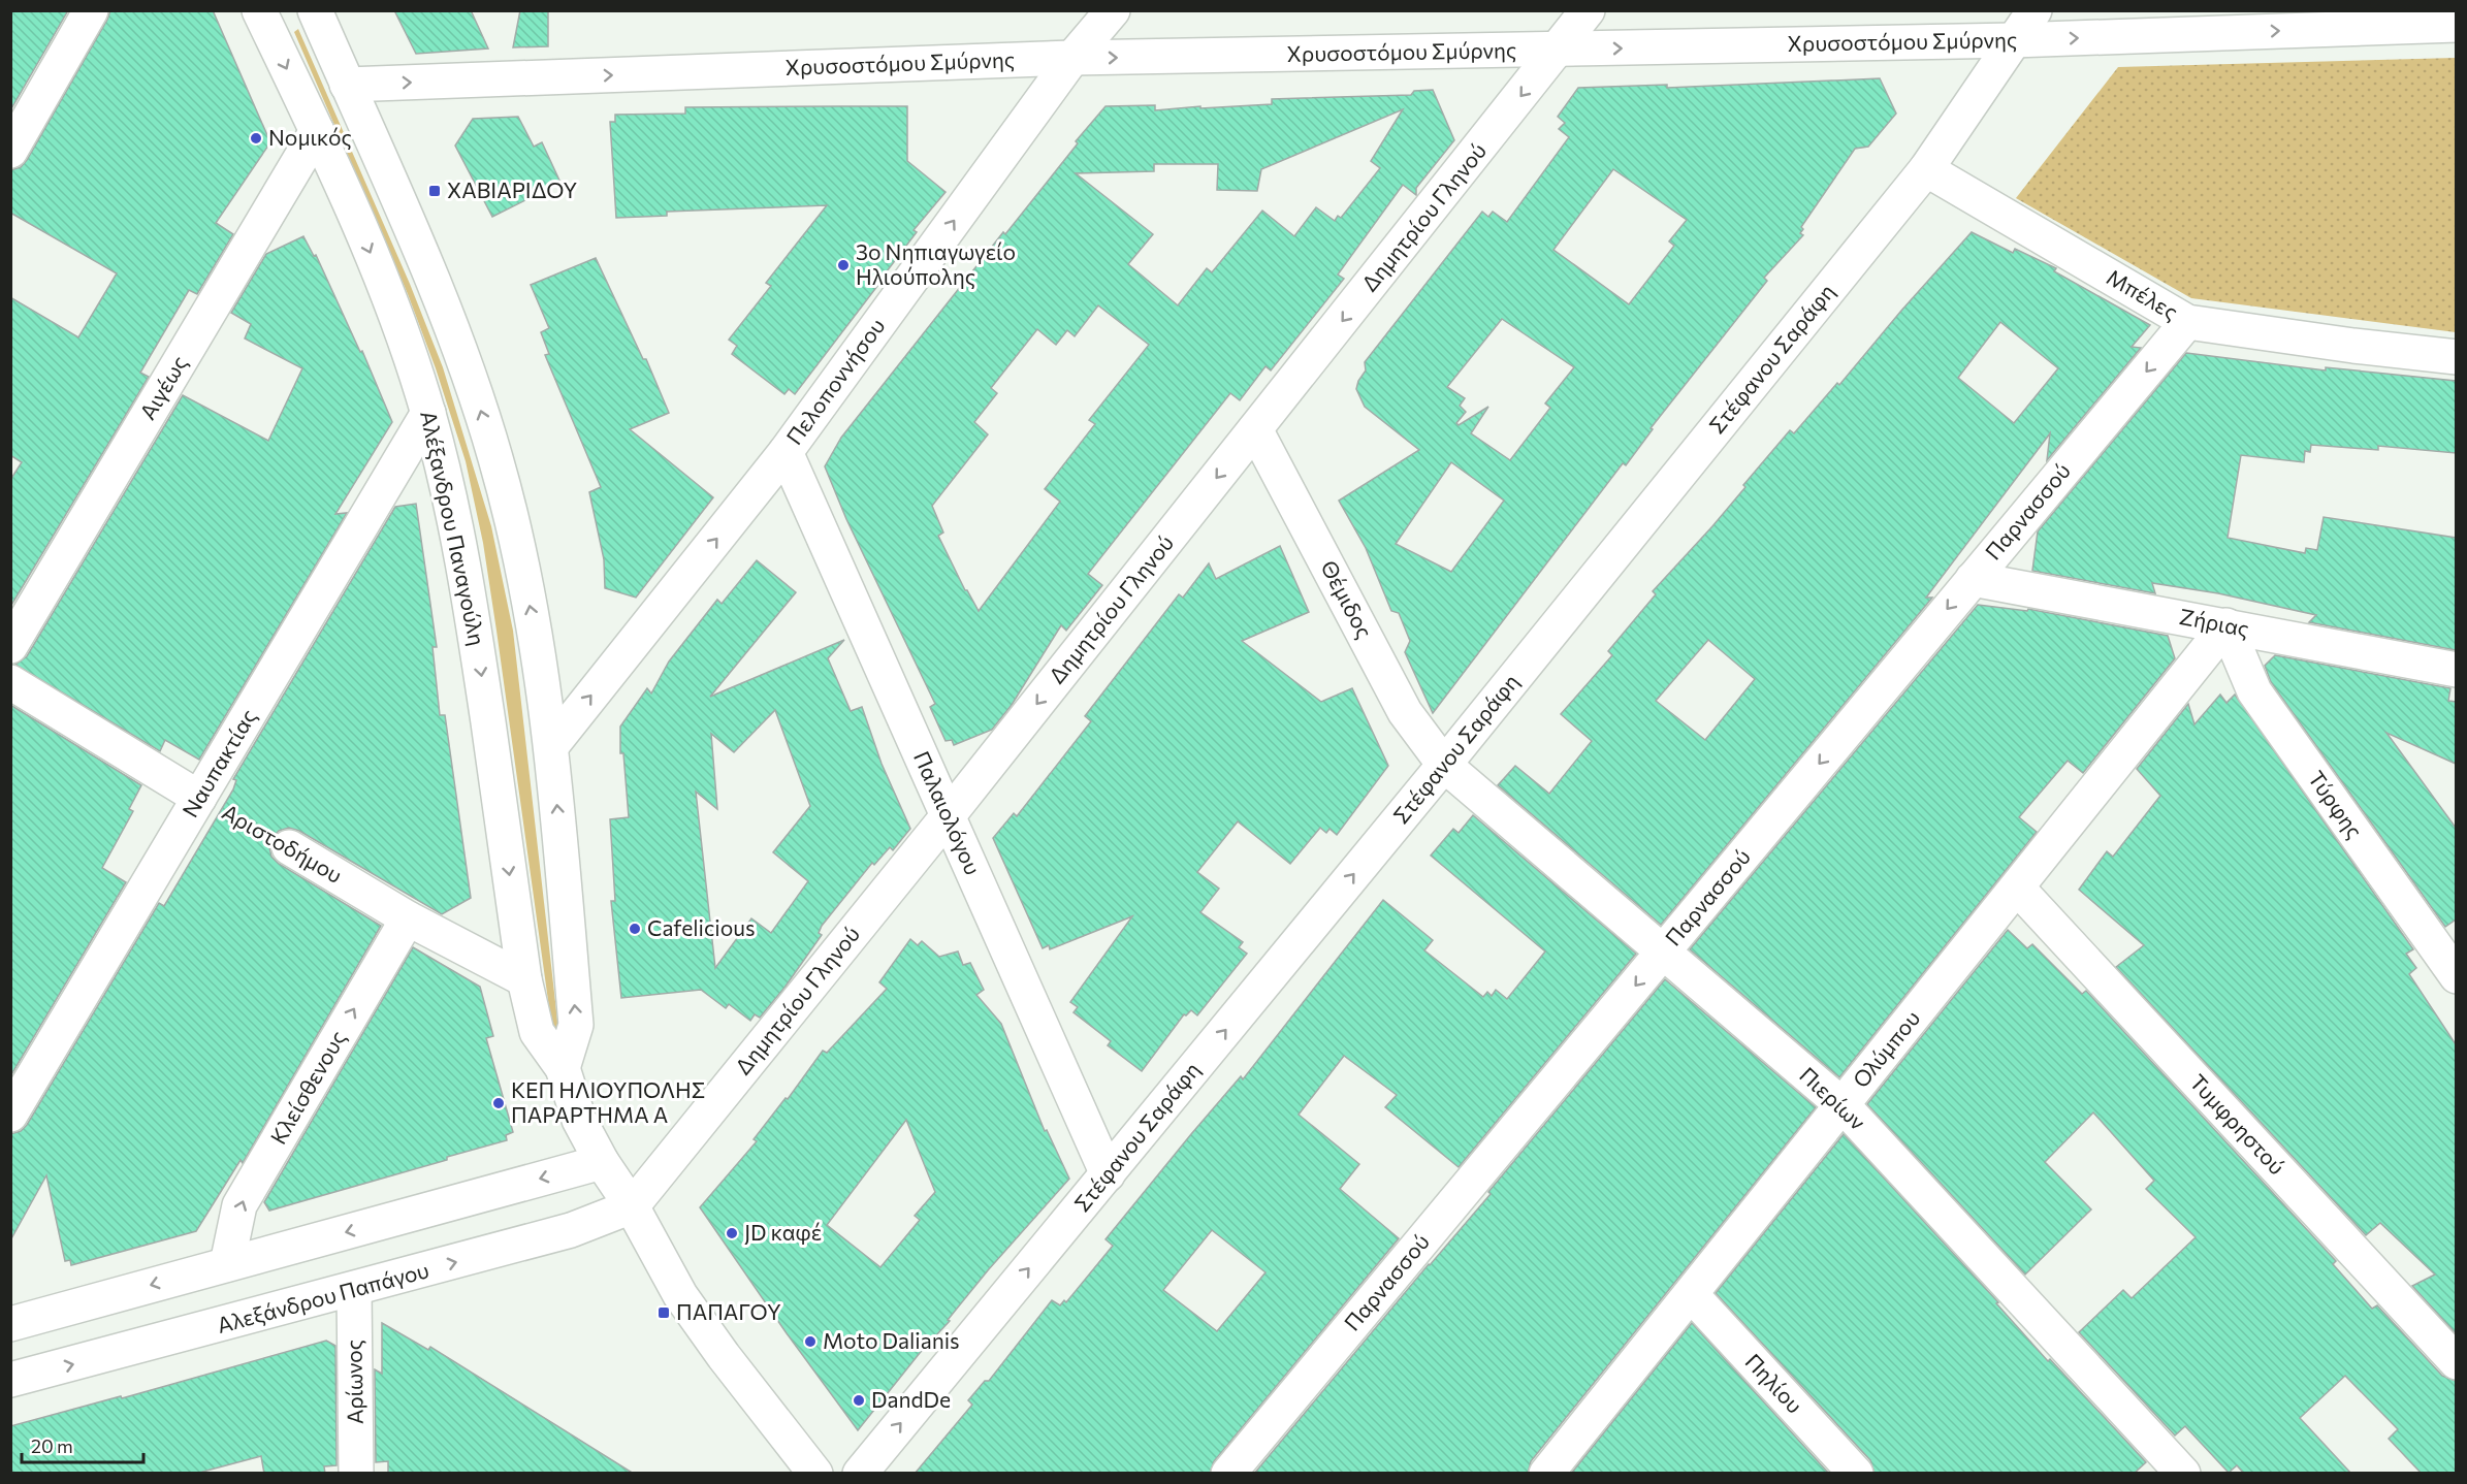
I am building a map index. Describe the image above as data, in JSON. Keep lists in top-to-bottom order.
{
  "streets": {
    "street": [
      "Χρυσοστόμου Σμύρνης",
      "Δημητρίου Γληνού",
      "Μπέλες",
      "Στέφανου Σαράφη",
      "Πελοποννήσου",
      "Αιγέως",
      "Παρνασσού",
      "Αλέξανδρου Παναγούλη",
      "Θέμιδος",
      "Ζήριας",
      "Ναυπακτίας",
      "Τύρφης",
      "Παλαιολόγου",
      "Αριστοδήμου",
      "Ολύμπου",
      "Κλείσθενους",
      "Πιερίων",
      "Τυμφρηστού",
      "Αλεξάνδρου Παπάγου",
      "Αρίωνος",
      "Πηλίου"
    ]
  },
  "crossings": [
    ["Χρυσοστόμου Σμύρνης", "Δημητρίου Γληνού"],
    ["Χρυσοστόμου Σμύρνης", "Στέφανου Σαράφη"],
    ["Χρυσοστόμου Σμύρνης", "Πελοποννήσου"],
    ["Δημητρίου Γληνού", "Αλέξανδρου Παναγούλη"],
    ["Δημητρίου Γληνού", "Θέμιδος"],
    ["Δημητρίου Γληνού", "Παλαιολόγου"],
    ["Δημητρίου Γληνού", "Αλεξάνδρου Παπάγου"],
    ["Μπέλες", "Στέφανου Σαράφη"],
    ["Μπέλες", "Παρνασσού"],
    ["Στέφανου Σαράφη", "Θέμιδος"],
    ["Στέφανου Σαράφη", "Παλαιολόγου"],
    ["Στέφανου Σαράφη", "Πιερίων"],
    ["Πελοποννήσου", "Παλαιολόγου"],
    ["Αιγέως", "Αλέξανδρου Παναγούλη"],
    ["Παρνασσού", "Ζήριας"],
    ["Παρνασσού", "Πιερίων"],
    ["Αλέξανδρου Παναγούλη", "Ναυπακτίας"],
    ["Αλέξανδρου Παναγούλη", "Αριστοδήμου"],
    ["Αλέξανδρου Παναγούλη", "Αλεξάνδρου Παπάγου"],
    ["Θέμιδος", "Πιερίων"],
    ["Ζήριας", "Τύρφης"],
    ["Ζήριας", "Ολύμπου"],
    ["Ναυπακτίας", "Αριστοδήμου"],
    ["Τύρφης", "Ολύμπου"],
    ["Αριστοδήμου", "Κλείσθενους"],
    ["Ολύμπου", "Πιερίων"],
    ["Ολύμπου", "Τυμφρηστού"],
    ["Ολύμπου", "Πηλίου"],
    ["Αλεξάνδρου Παπάγου", "Αρίωνος"]
  ],
  "one_way": [
    "Χρυσοστόμου Σμύρνης",
    "Δημητρίου Γληνού",
    "Στέφανου Σαράφη",
    "Πελοποννήσου",
    "Παρνασσού",
    "Κλείσθενους"
  ],
  "places": {
    "other": [
      "Νομικός",
      "3o Νηπιαγωγείο Ηλιούπολης",
      "Cafelicious",
      "ΚΕΠ ΗΛΙΟΥΠΟΛΗΣ ΠΑΡΑΡΤΗΜΑ Α",
      "JD καφέ",
      "Moto Dalianis",
      "DandDe"
    ],
    "transit": ["ΧΑΒΙΑΡΙΔΟΥ", "ΠΑΠΑΓΟΥ"]
  },
  "scale_bar": "20 m"
}
